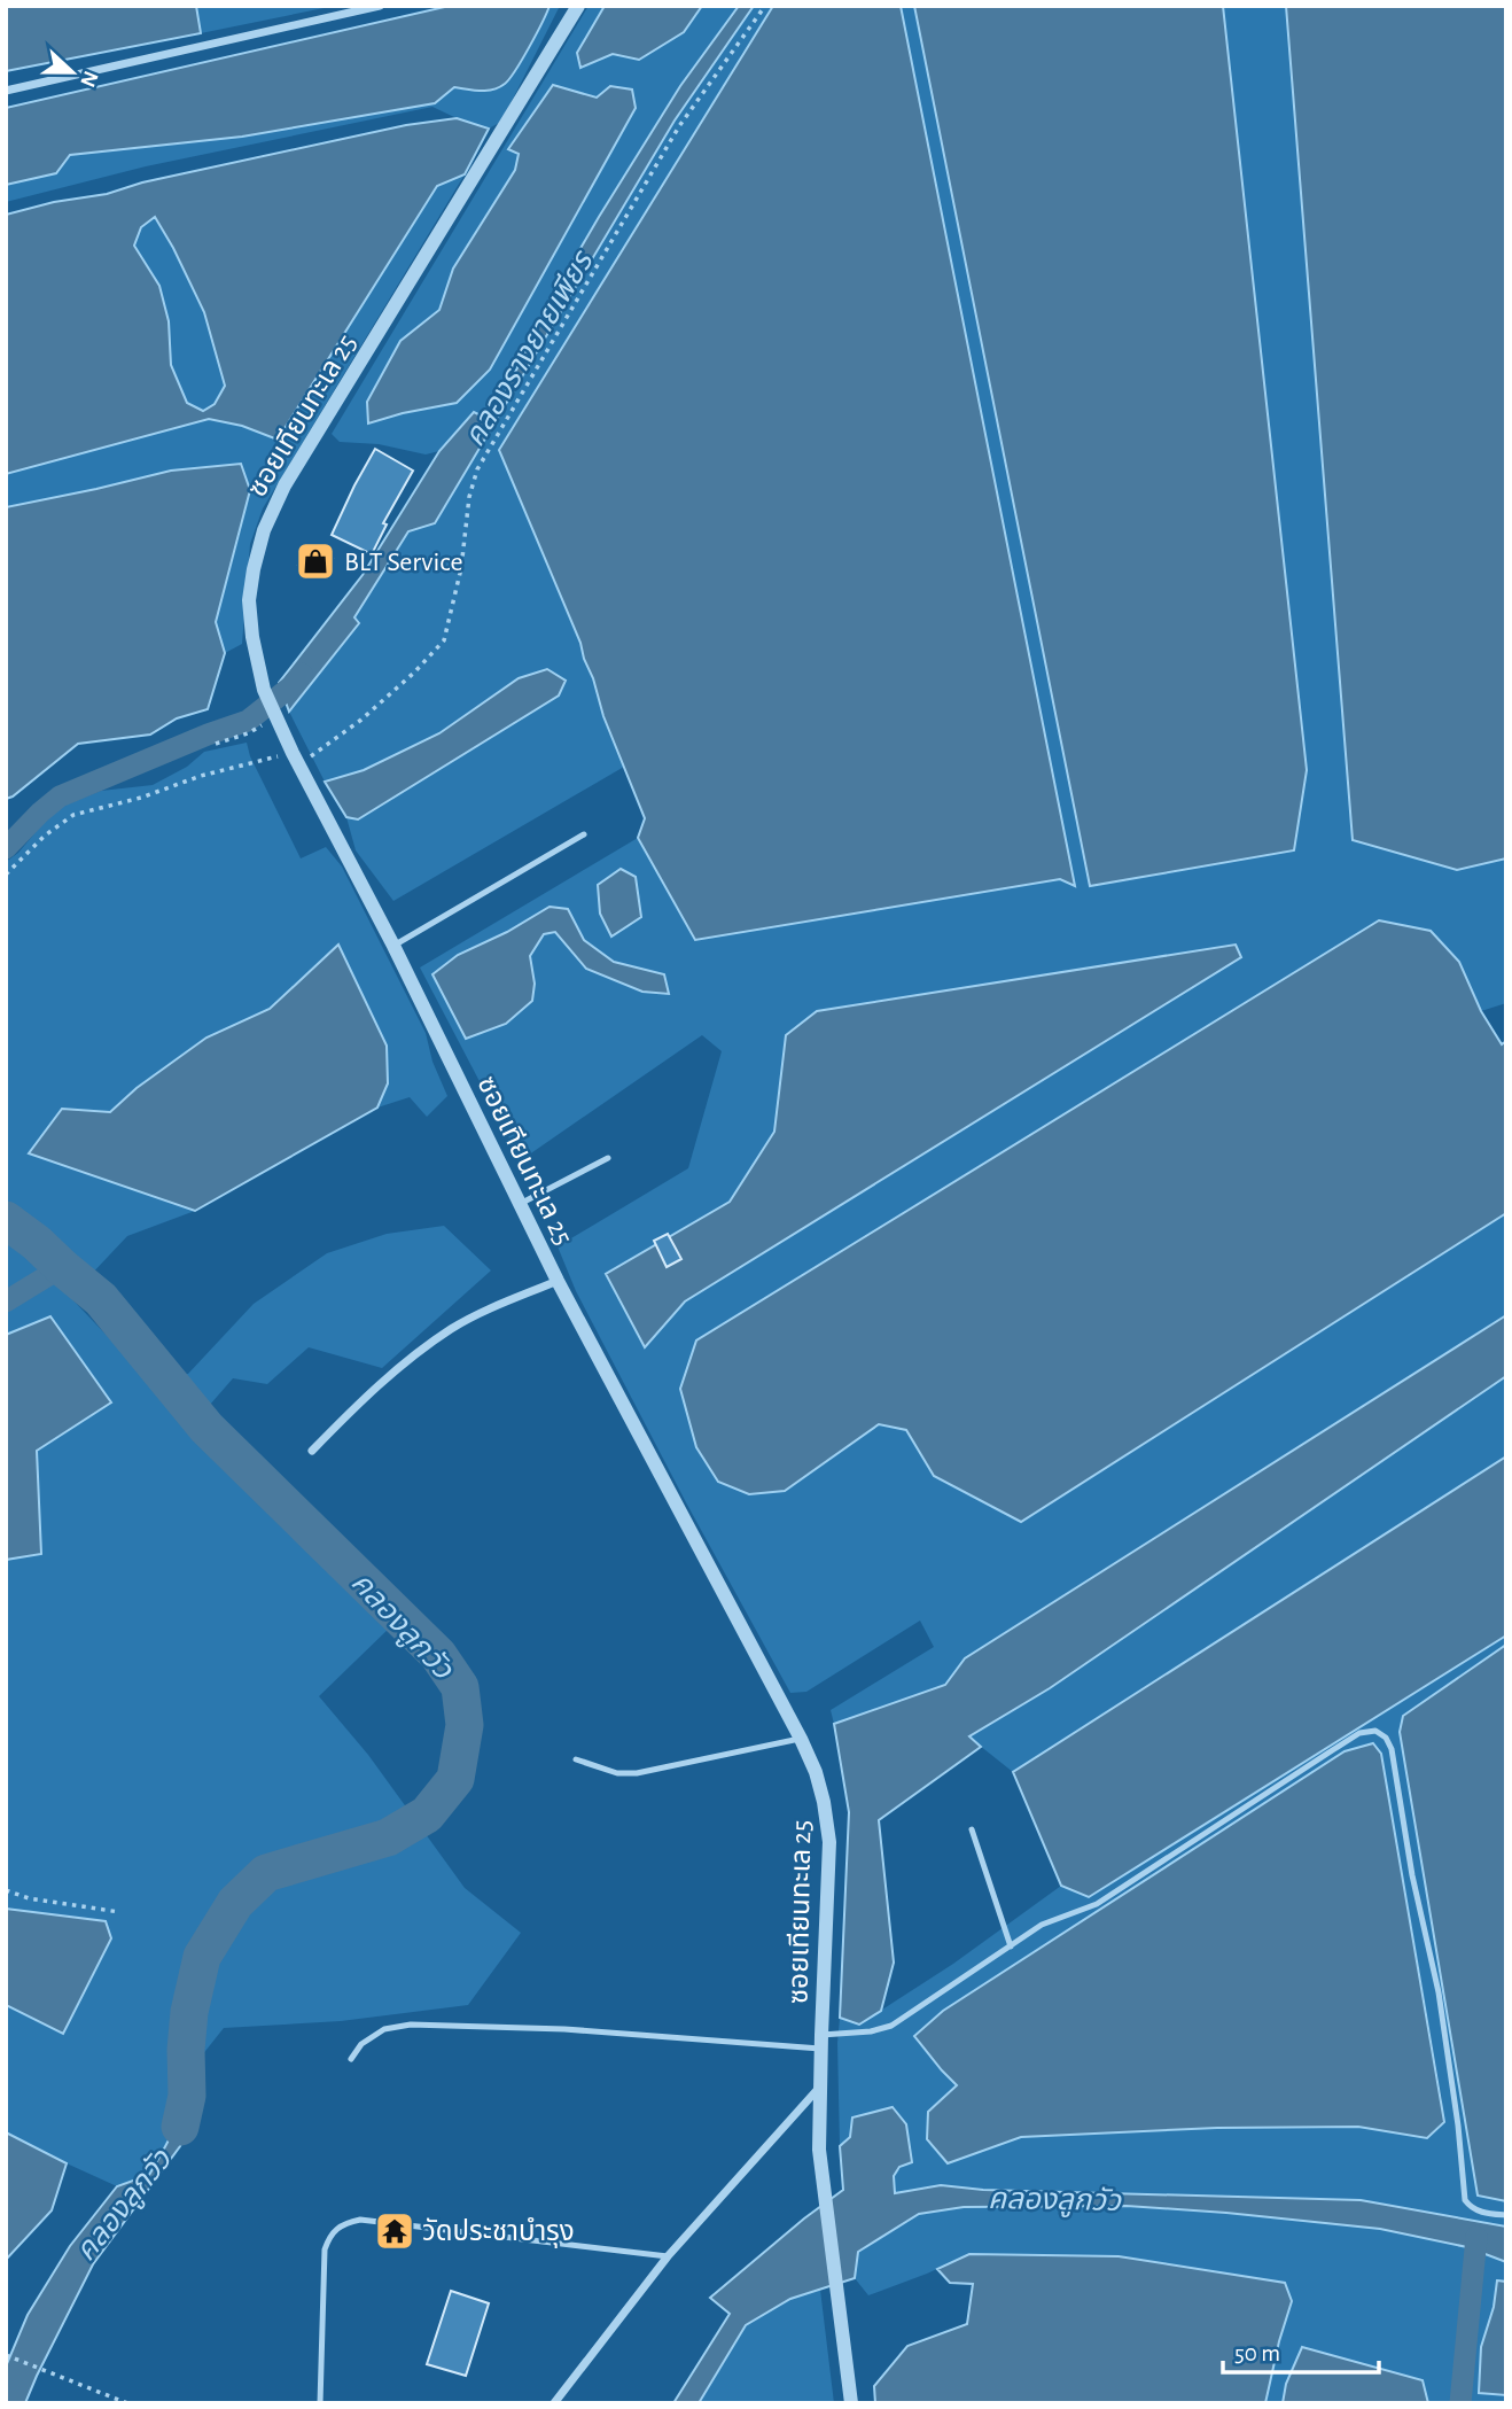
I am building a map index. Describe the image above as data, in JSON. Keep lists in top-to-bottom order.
{
  "streets": {
    "street": ["ซอยเทียนทะเล 25"]
  },
  "water": ["คลองรางยายเพียร", "คลองลูกวัว"],
  "places": {
    "shop": ["BLT Service"],
    "temple": ["วัดประชาบํารุง"]
  },
  "scale_bar": "50 m",
  "north": "right"
}
